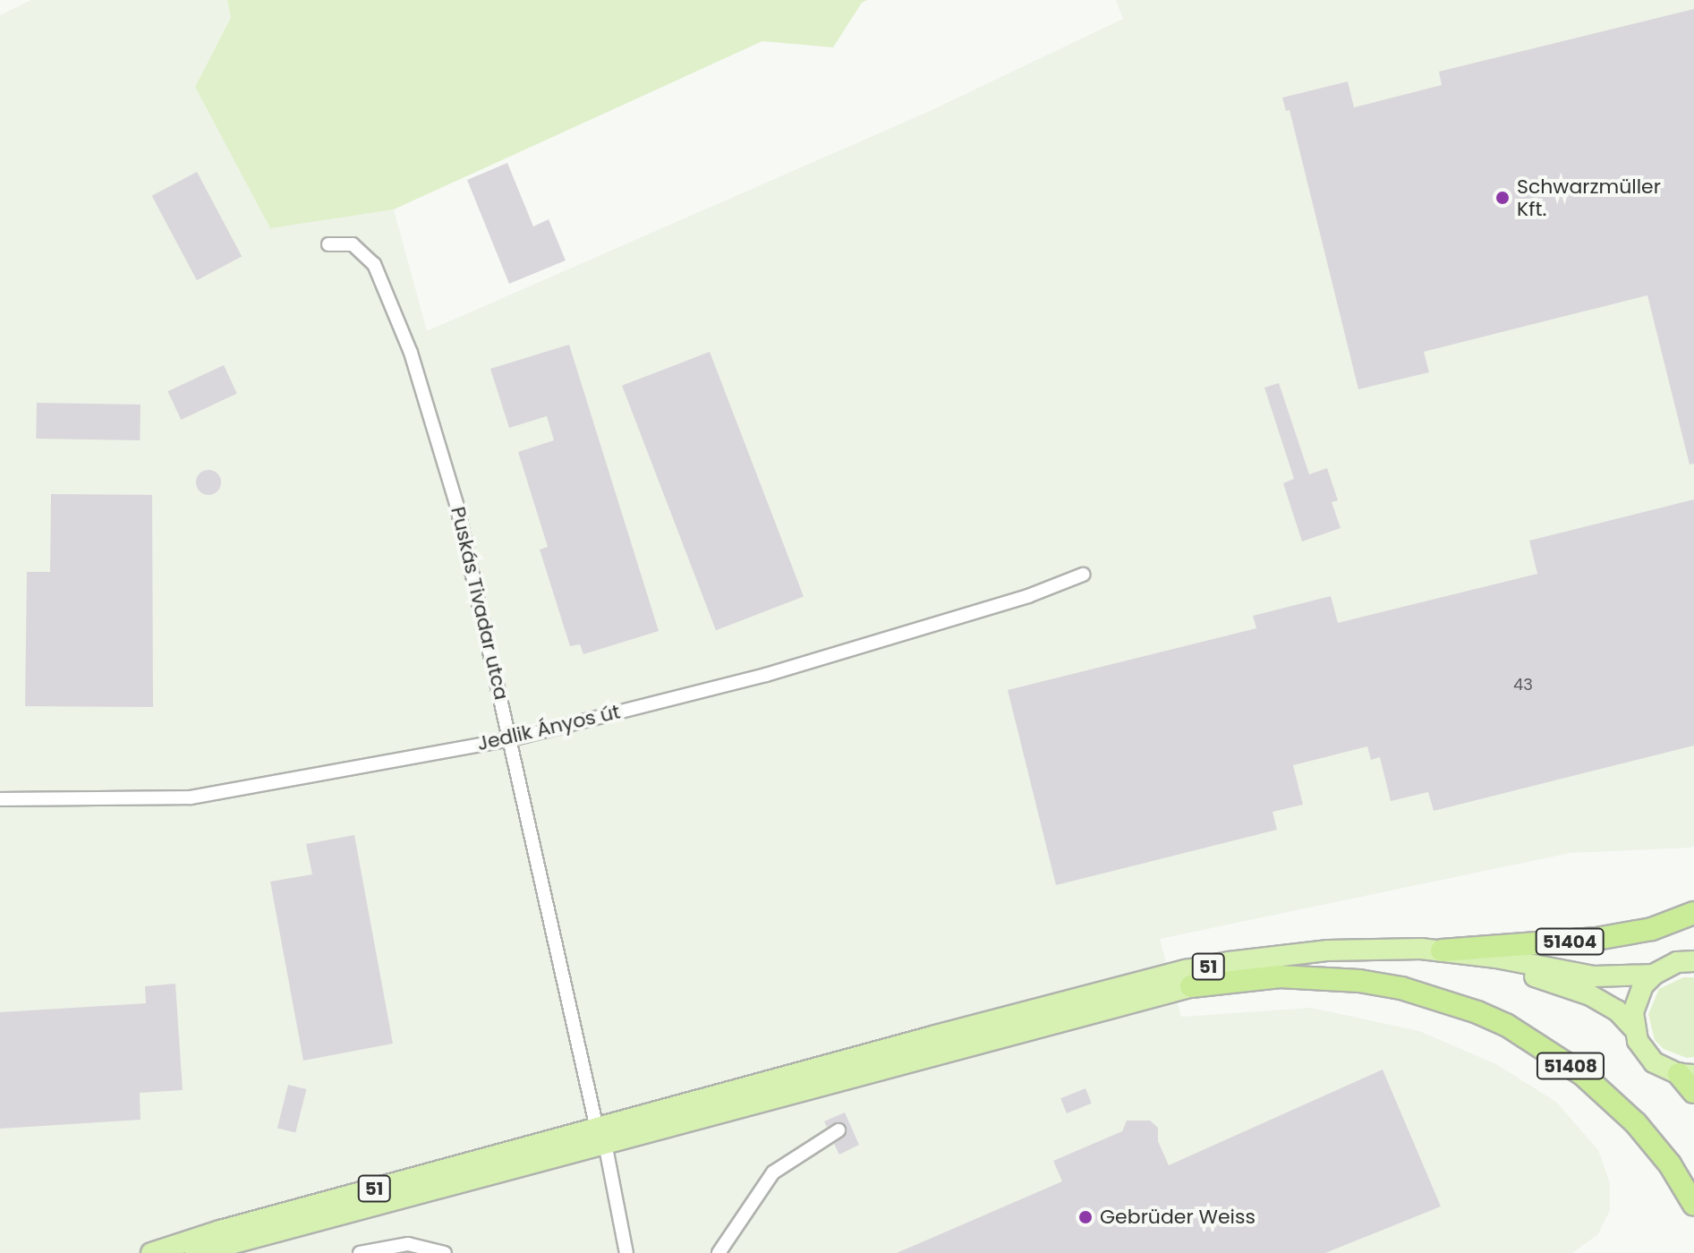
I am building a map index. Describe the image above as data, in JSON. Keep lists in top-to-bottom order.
{
  "streets": {
    "highway": ["51404", "51408"],
    "main road": ["51"],
    "street": ["Puskás Tivadar utca", "Jedlik Ányos út"]
  },
  "crossings": [
    ["Puskás Tivadar utca", "Jedlik Ányos út"],
    ["Puskás Tivadar utca", "51"],
    ["51404", "51"],
    ["51", "51408"]
  ],
  "places": ["Schwarzmüller Kft.", "Gebrüder Weiss"],
  "house_numbers": ["43"]
}
